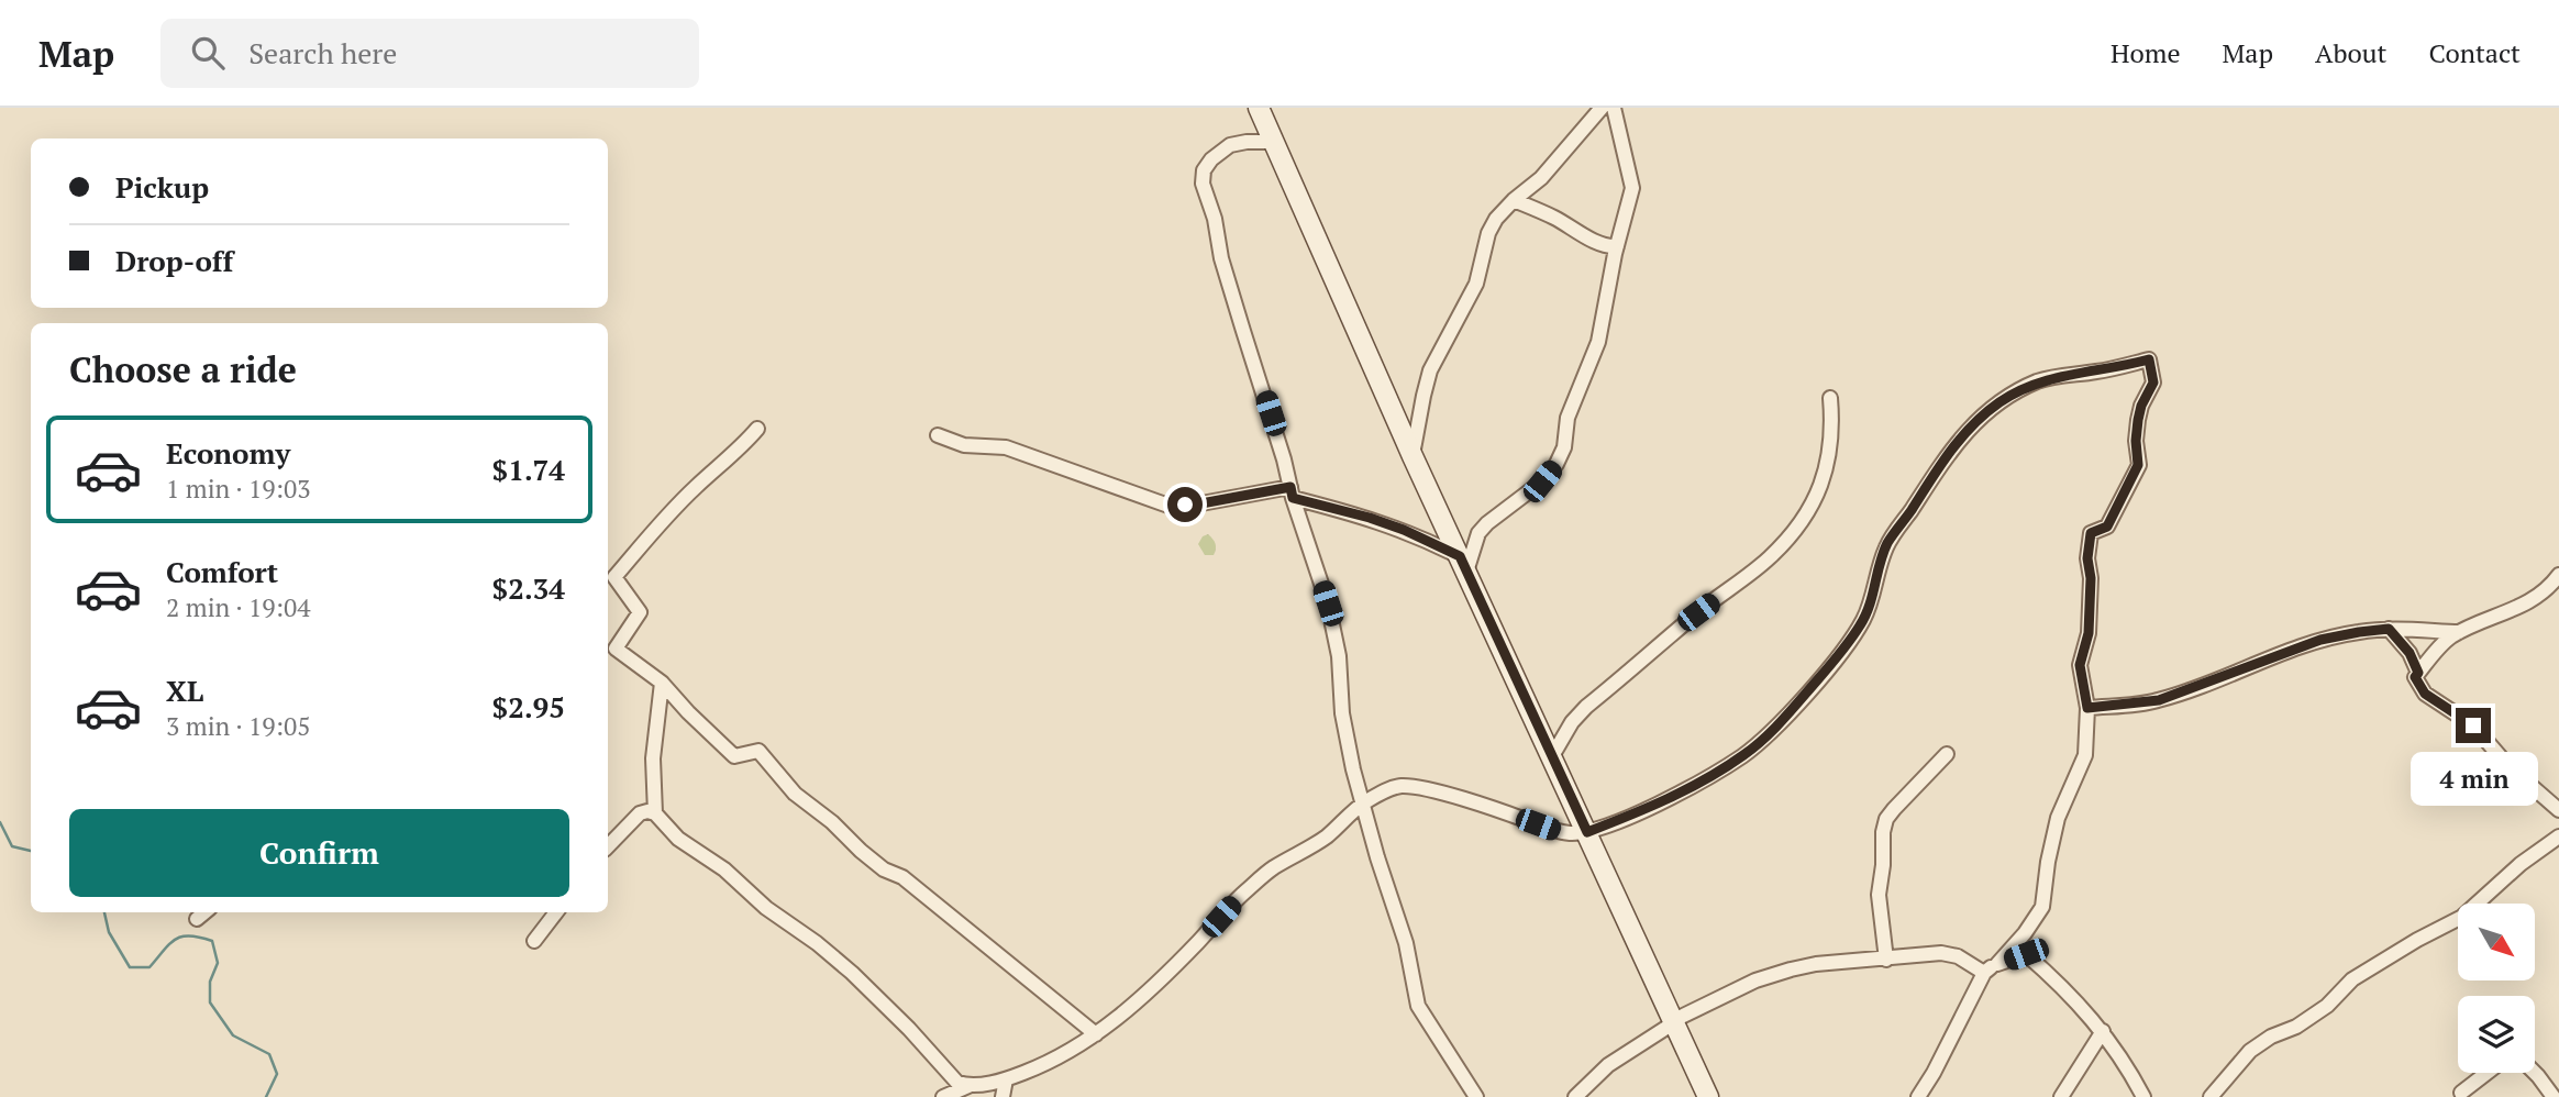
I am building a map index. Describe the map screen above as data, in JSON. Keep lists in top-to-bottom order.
{
  "north": "bottom right",
  "page": {
    "header": "Map",
    "search": "Search here",
    "nav": [
      "Home",
      "Map",
      "About",
      "Contact"
    ],
    "banner": ["Pickup", "Drop-off"],
    "heading": "Choose a ride",
    "list": [
      {
        "name": "Economy",
        "note": "1 min · 19:03",
        "value": "$1.74"
      },
      {
        "name": "Comfort",
        "note": "2 min · 19:04",
        "value": "$2.34"
      },
      {
        "name": "XL",
        "note": "3 min · 19:05",
        "value": "$2.95"
      }
    ],
    "bubble": "4 min",
    "buttons": "Confirm"
  }
}
